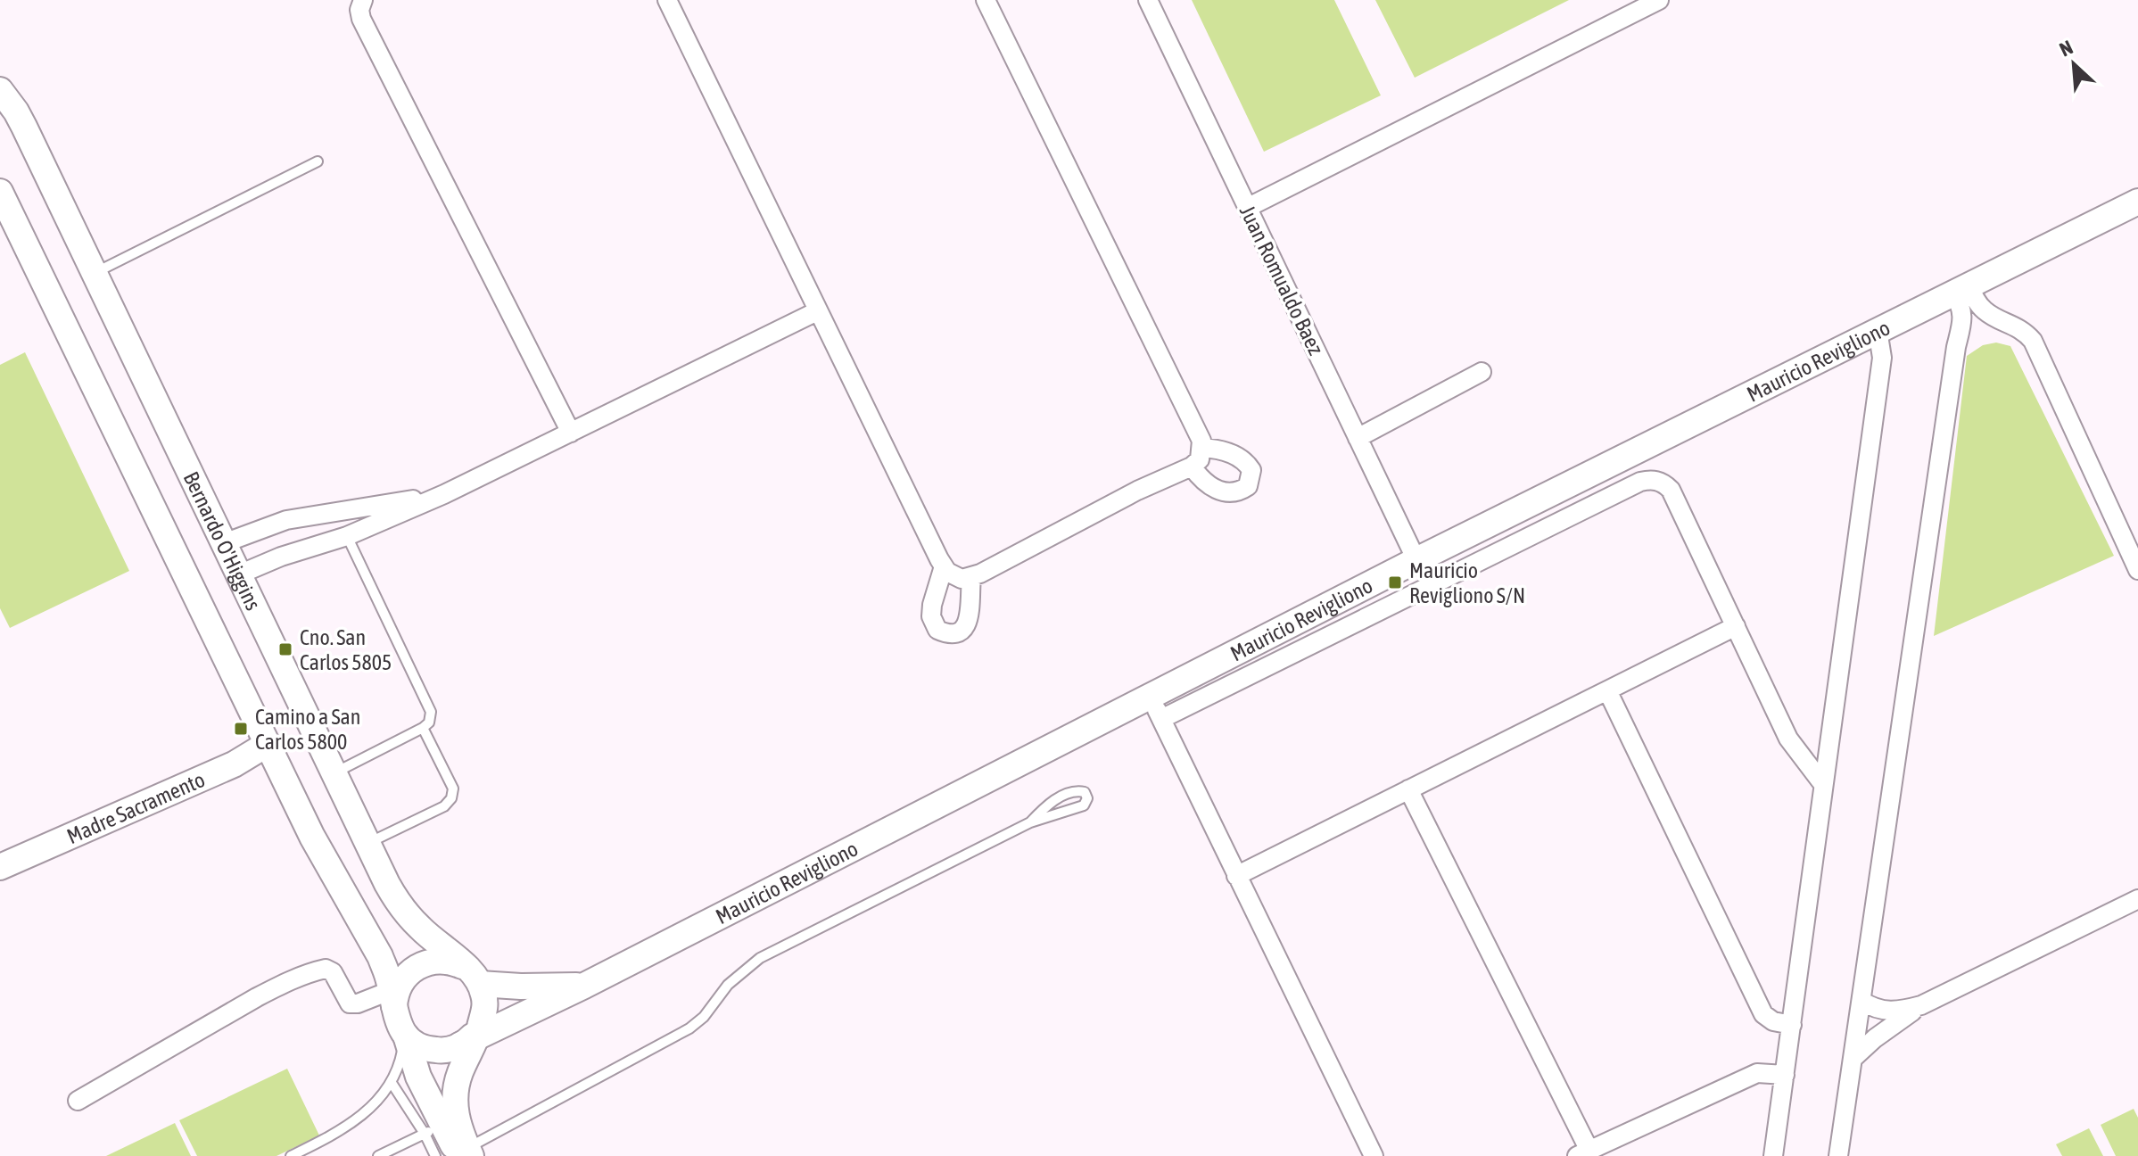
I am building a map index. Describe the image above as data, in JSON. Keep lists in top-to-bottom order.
{
  "streets": {
    "main road": ["Mauricio Revigliono", "Bernardo O'Higgins", "Madre Sacramento"],
    "street": ["Juan Romualdo Baez"]
  },
  "crossings": [
    ["Juan Romualdo Baez", "Mauricio Revigliono"],
    ["Mauricio Revigliono", "Bernardo O'Higgins"]
  ],
  "places": {
    "transit": ["Mauricio Revigliono S/N", "Cno. San Carlos 5805", "Camino a San Carlos 5800"]
  },
  "north": "top left"
}
